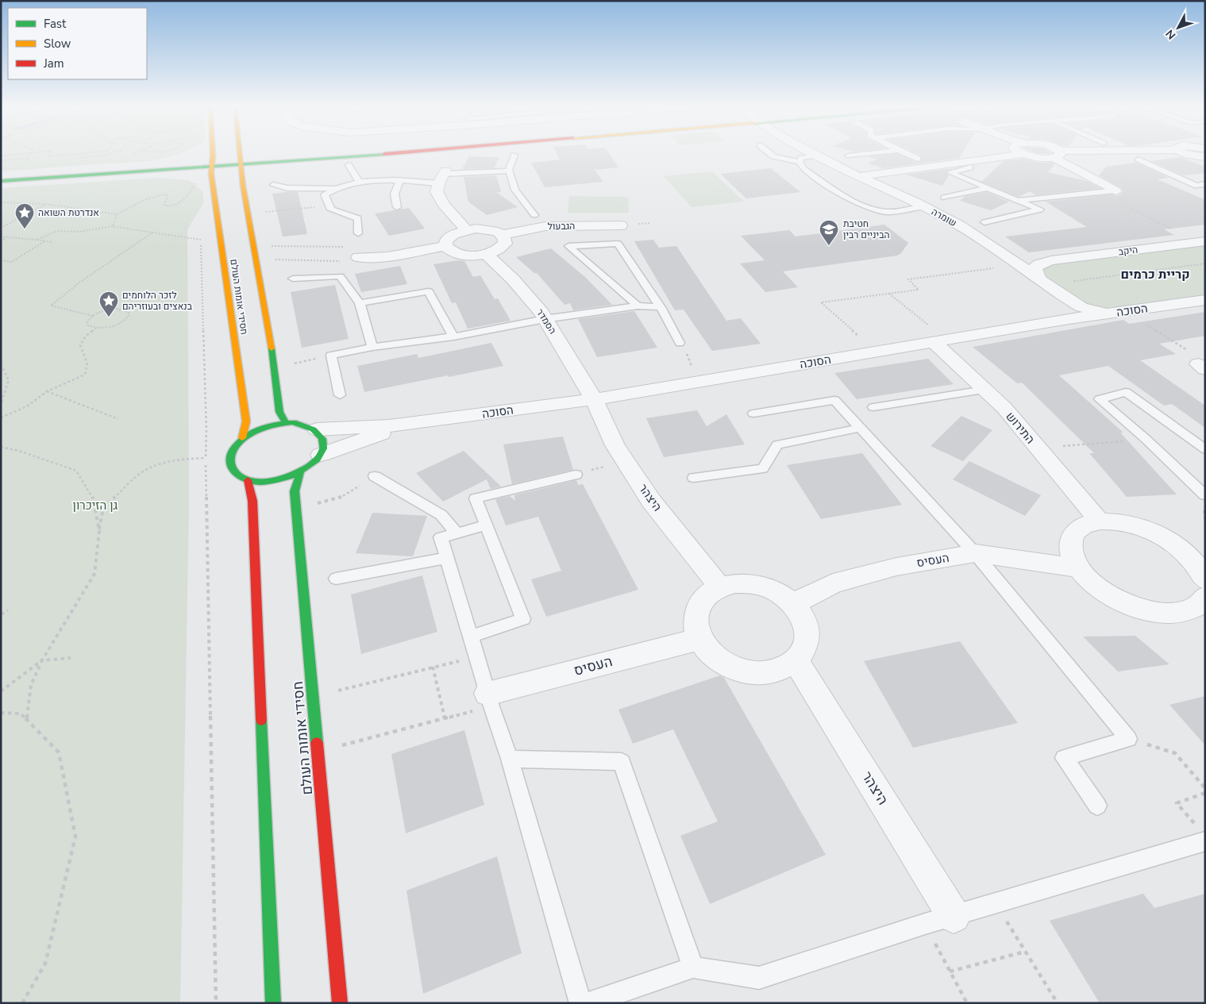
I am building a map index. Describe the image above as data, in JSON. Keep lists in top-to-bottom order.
{
  "streets": {
    "street": [
      "שומרה",
      "הגבעול",
      "היקב",
      "חסידי אומות העולם",
      "הסוכה",
      "הסמדר",
      "התירוש",
      "היצהר",
      "העסיס"
    ]
  },
  "crossings": [
    ["שומרה", "היקב"],
    ["שומרה", "הסוכה"],
    ["חסידי אומות העולם", "הסוכה"],
    ["הסוכה", "הסמדר"],
    ["הסוכה", "התירוש"],
    ["הסוכה", "היצהר"],
    ["הסמדר", "היצהר"],
    ["היצהר", "העסיס"]
  ],
  "districts": ["קריית כרמים"],
  "parks": ["גן הזיכרון"],
  "places": {
    "place": ["אנדרטת השואה", "לזכר הלוחמים בנאצים ובעוזריהם"],
    "school or university": ["חטיבת הביניים רבין"]
  },
  "legend": ["Fast", "Slow", "Jam"],
  "north": "bottom left"
}
